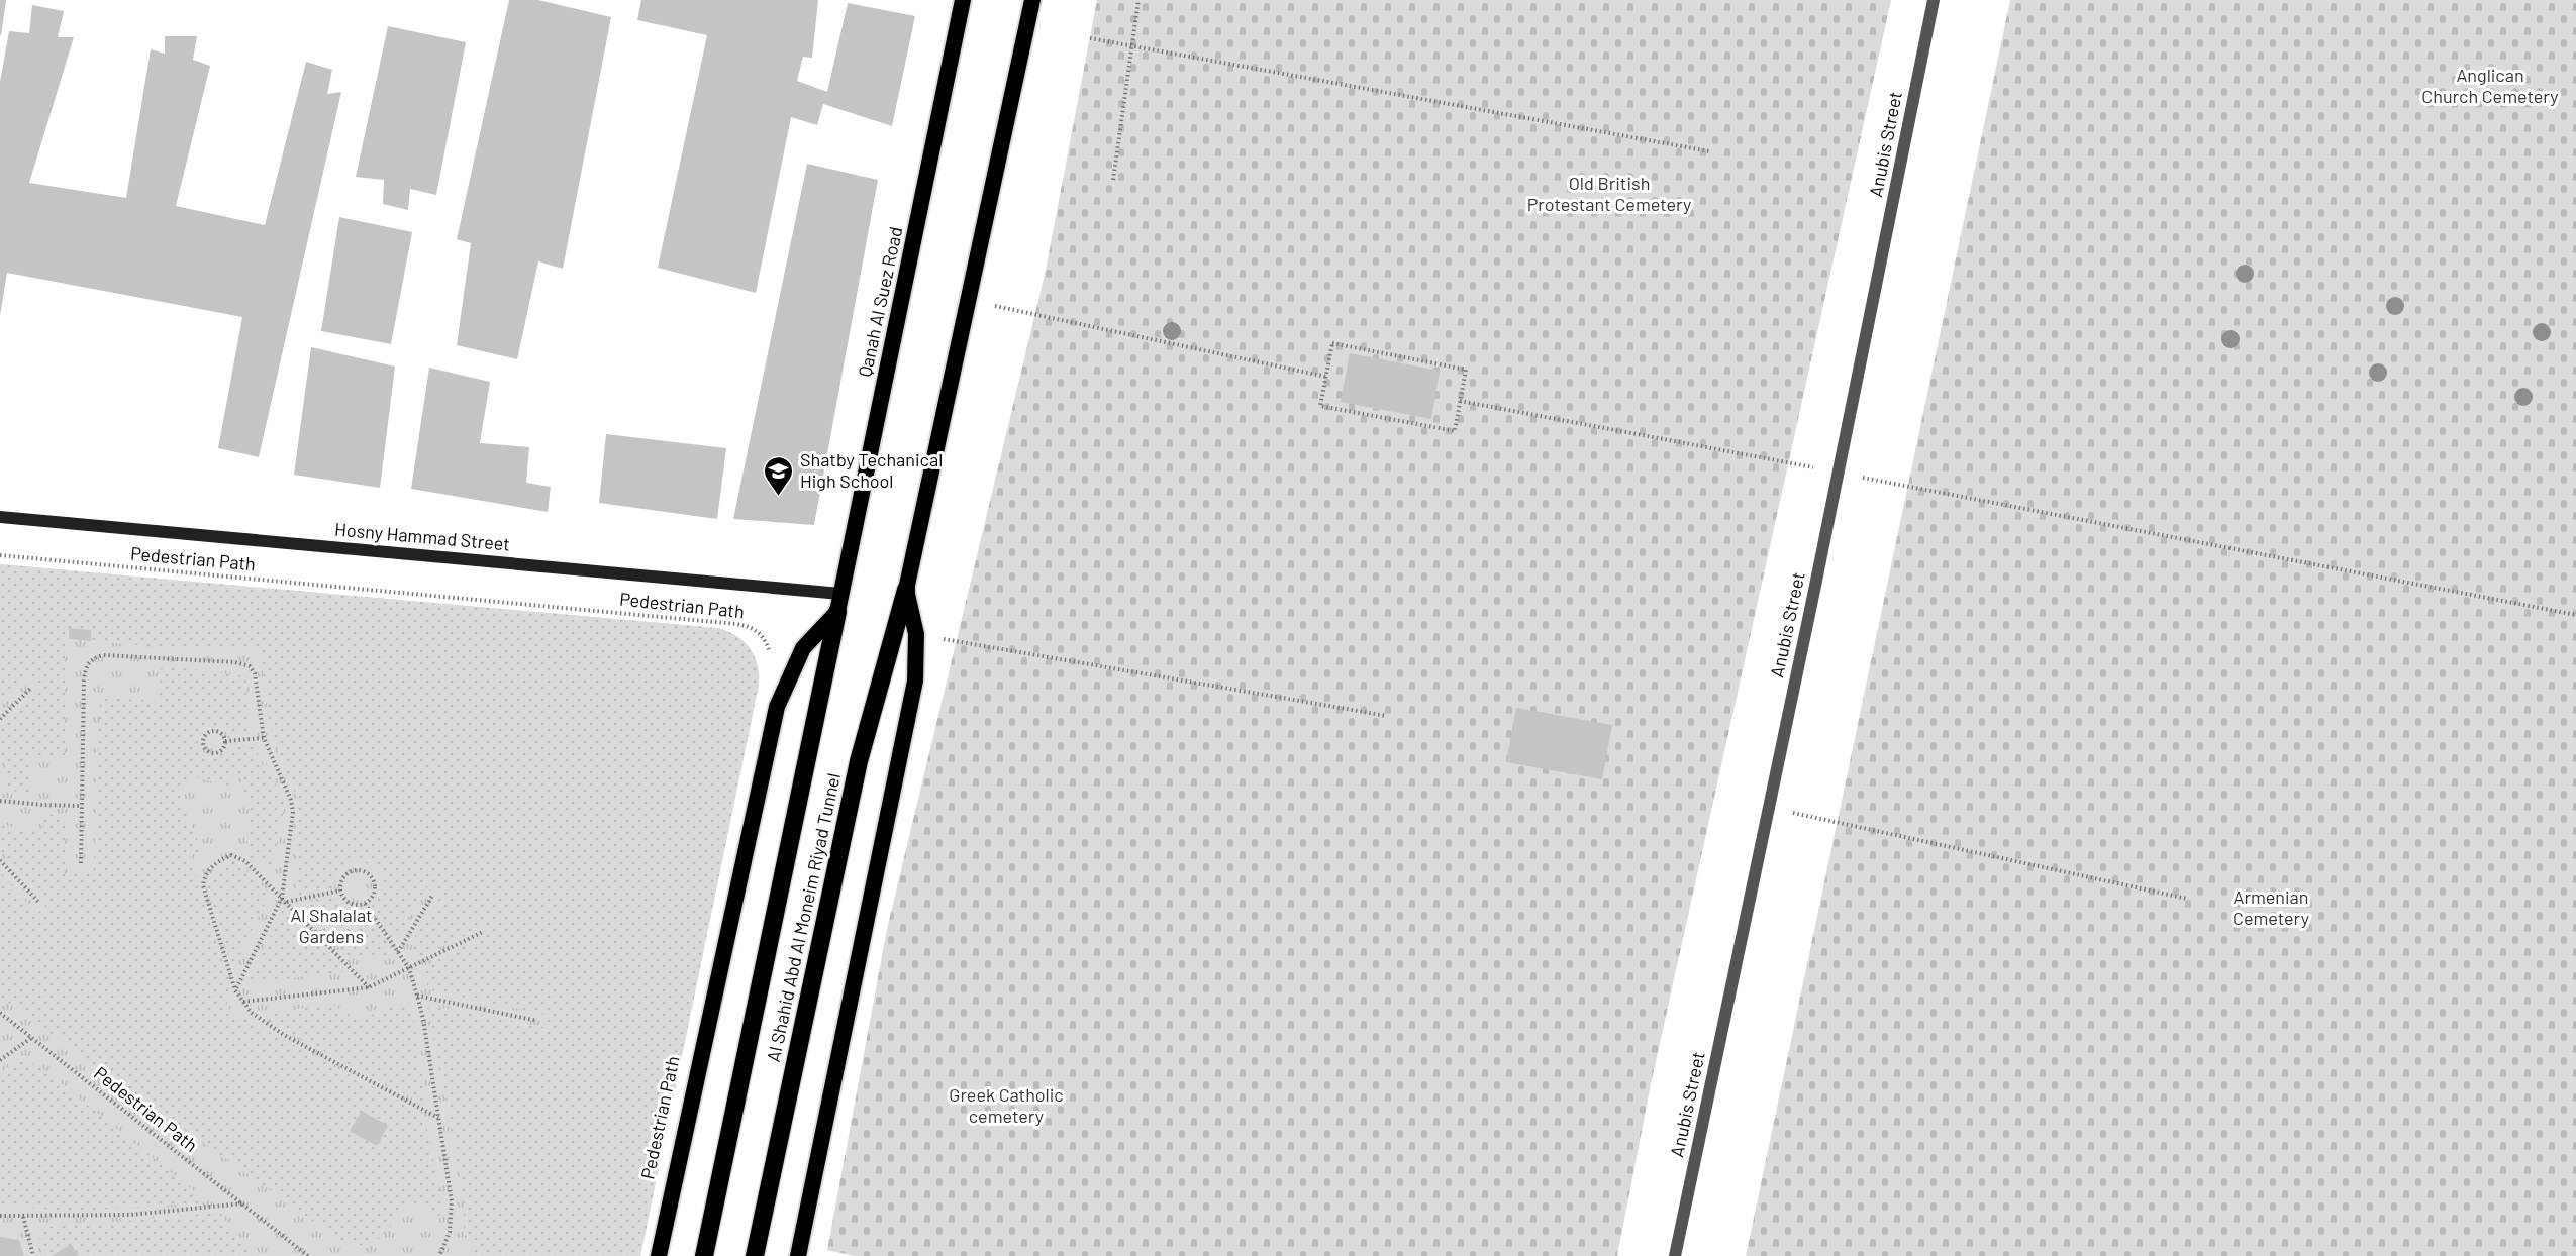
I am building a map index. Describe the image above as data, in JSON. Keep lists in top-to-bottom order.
{
  "streets": {
    "highway": ["Qanah Al Suez Road", "Al Shahid Abd Al Moneim Riyad Tunnel"],
    "main road": ["Hosny Hammad Street"],
    "street": ["Anubis Street"],
    "path": ["Pedestrian Path"]
  },
  "crossings": [
    ["Qanah Al Suez Road", "Hosny Hammad Street"],
    ["Qanah Al Suez Road", "Al Shahid Abd Al Moneim Riyad Tunnel"],
    ["Hosny Hammad Street", "Al Shahid Abd Al Moneim Riyad Tunnel"]
  ],
  "parks": [
    "Anglican Church Cemetery",
    "Old British Protestant Cemetery",
    "Armenian Cemetery",
    "Al Shalalat Gardens",
    "Greek Catholic cemetery"
  ],
  "places": {
    "school or university": ["Shatby Techanical High School"]
  }
}
